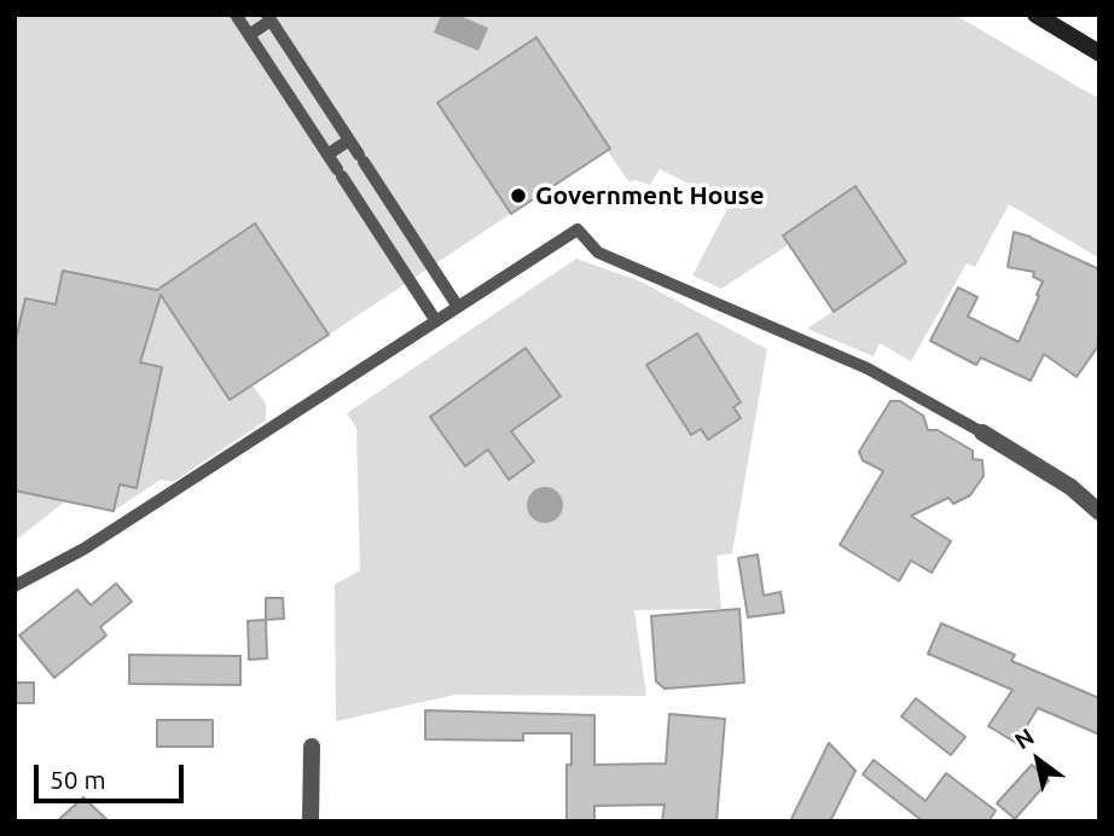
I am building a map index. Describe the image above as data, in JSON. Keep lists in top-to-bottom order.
{
  "places": ["Government House"],
  "scale_bar": "50 m",
  "north": "top left"
}
